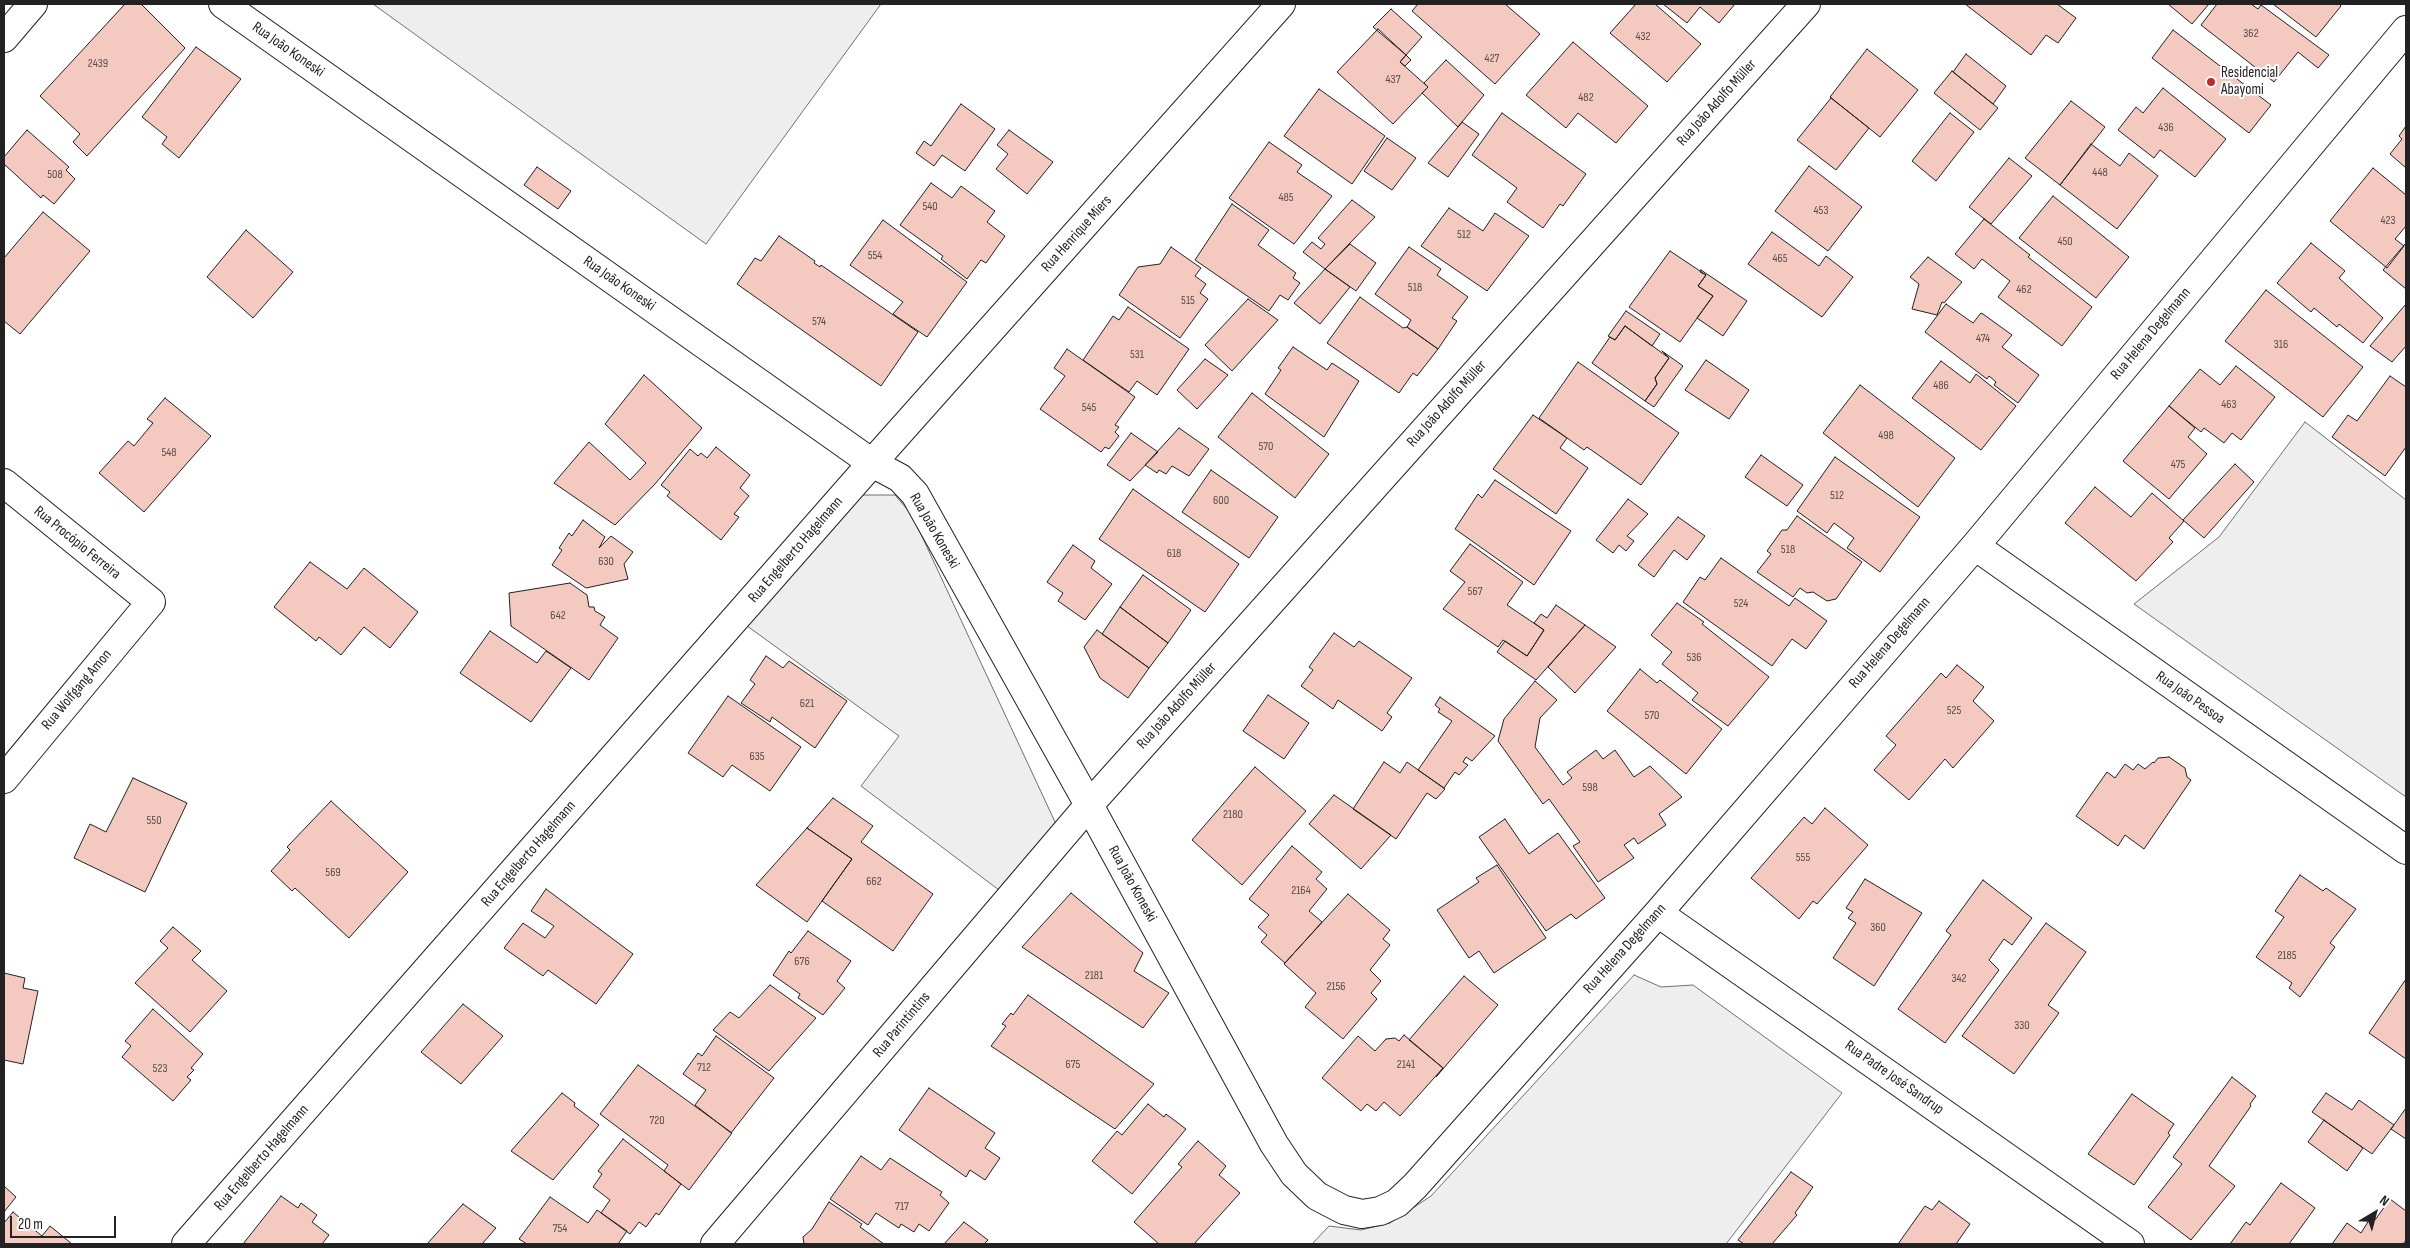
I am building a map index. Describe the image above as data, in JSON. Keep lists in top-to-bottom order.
{
  "streets": {
    "street": [
      "Rua João Koneski",
      "Rua João Adolfo Müller",
      "Rua Henrique Miers",
      "Rua Helena Degelmann",
      "Rua Procópio Ferreira",
      "Rua Engelberto Hagelmann",
      "Rua Wolfgang Amon",
      "Rua João Pessoa",
      "Rua Parintintins",
      "Rua Padre José Sandrup"
    ]
  },
  "crossings": [
    ["Rua João Koneski", "Rua João Adolfo Müller"],
    ["Rua João Koneski", "Rua Henrique Miers"],
    ["Rua João Koneski", "Rua Helena Degelmann"],
    ["Rua João Koneski", "Rua Engelberto Hagelmann"],
    ["Rua João Koneski", "Rua Parintintins"],
    ["Rua João Adolfo Müller", "Rua Parintintins"],
    ["Rua Henrique Miers", "Rua Engelberto Hagelmann"],
    ["Rua Helena Degelmann", "Rua João Pessoa"],
    ["Rua Helena Degelmann", "Rua Padre José Sandrup"],
    ["Rua Procópio Ferreira", "Rua Wolfgang Amon"]
  ],
  "places": ["Residencial Abayomi"],
  "house_numbers": [
    "362",
    "432",
    "427",
    "2439",
    "437",
    "482",
    "436",
    "448",
    "508",
    "485",
    "540",
    "453",
    "423",
    "512",
    "450",
    "554",
    "465",
    "518",
    "462",
    "515",
    "574",
    "474",
    "316",
    "531",
    "486",
    "463",
    "545",
    "498",
    "570",
    "548",
    "475",
    "512",
    "600",
    "518",
    "618",
    "630",
    "567",
    "524",
    "642",
    "536",
    "621",
    "525",
    "570",
    "635",
    "598",
    "2180",
    "550",
    "555",
    "569",
    "662",
    "2164",
    "360",
    "2185",
    "676",
    "2181",
    "342",
    "2156",
    "330",
    "675",
    "2141",
    "712",
    "523",
    "720",
    "717",
    "754"
  ],
  "scale_bar": "20 m",
  "north": "top right"
}
